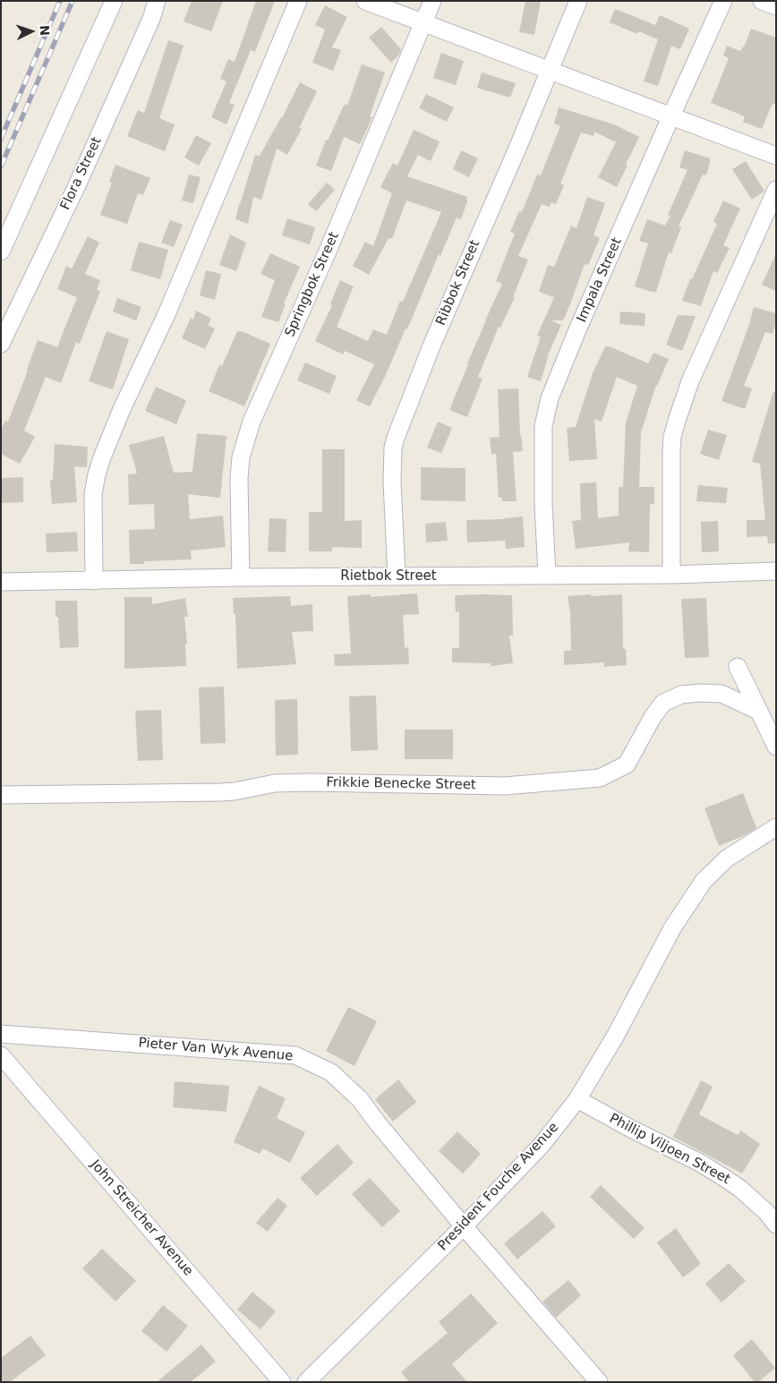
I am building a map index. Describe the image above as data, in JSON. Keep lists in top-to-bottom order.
{
  "streets": {
    "street": [
      "Flora Street",
      "Impala Street",
      "Ribbok Street",
      "Springbok Street",
      "Rietbok Street",
      "Frikkie Benecke Street",
      "Pieter Van Wyk Avenue",
      "Phillip Viljoen Street",
      "President Fouche Avenue",
      "John Streicher Avenue"
    ]
  },
  "crossings": [
    ["Impala Street", "Rietbok Street"],
    ["Ribbok Street", "Rietbok Street"],
    ["Springbok Street", "Rietbok Street"],
    ["Pieter Van Wyk Avenue", "President Fouche Avenue"],
    ["Phillip Viljoen Street", "President Fouche Avenue"]
  ],
  "north": "right"
}
